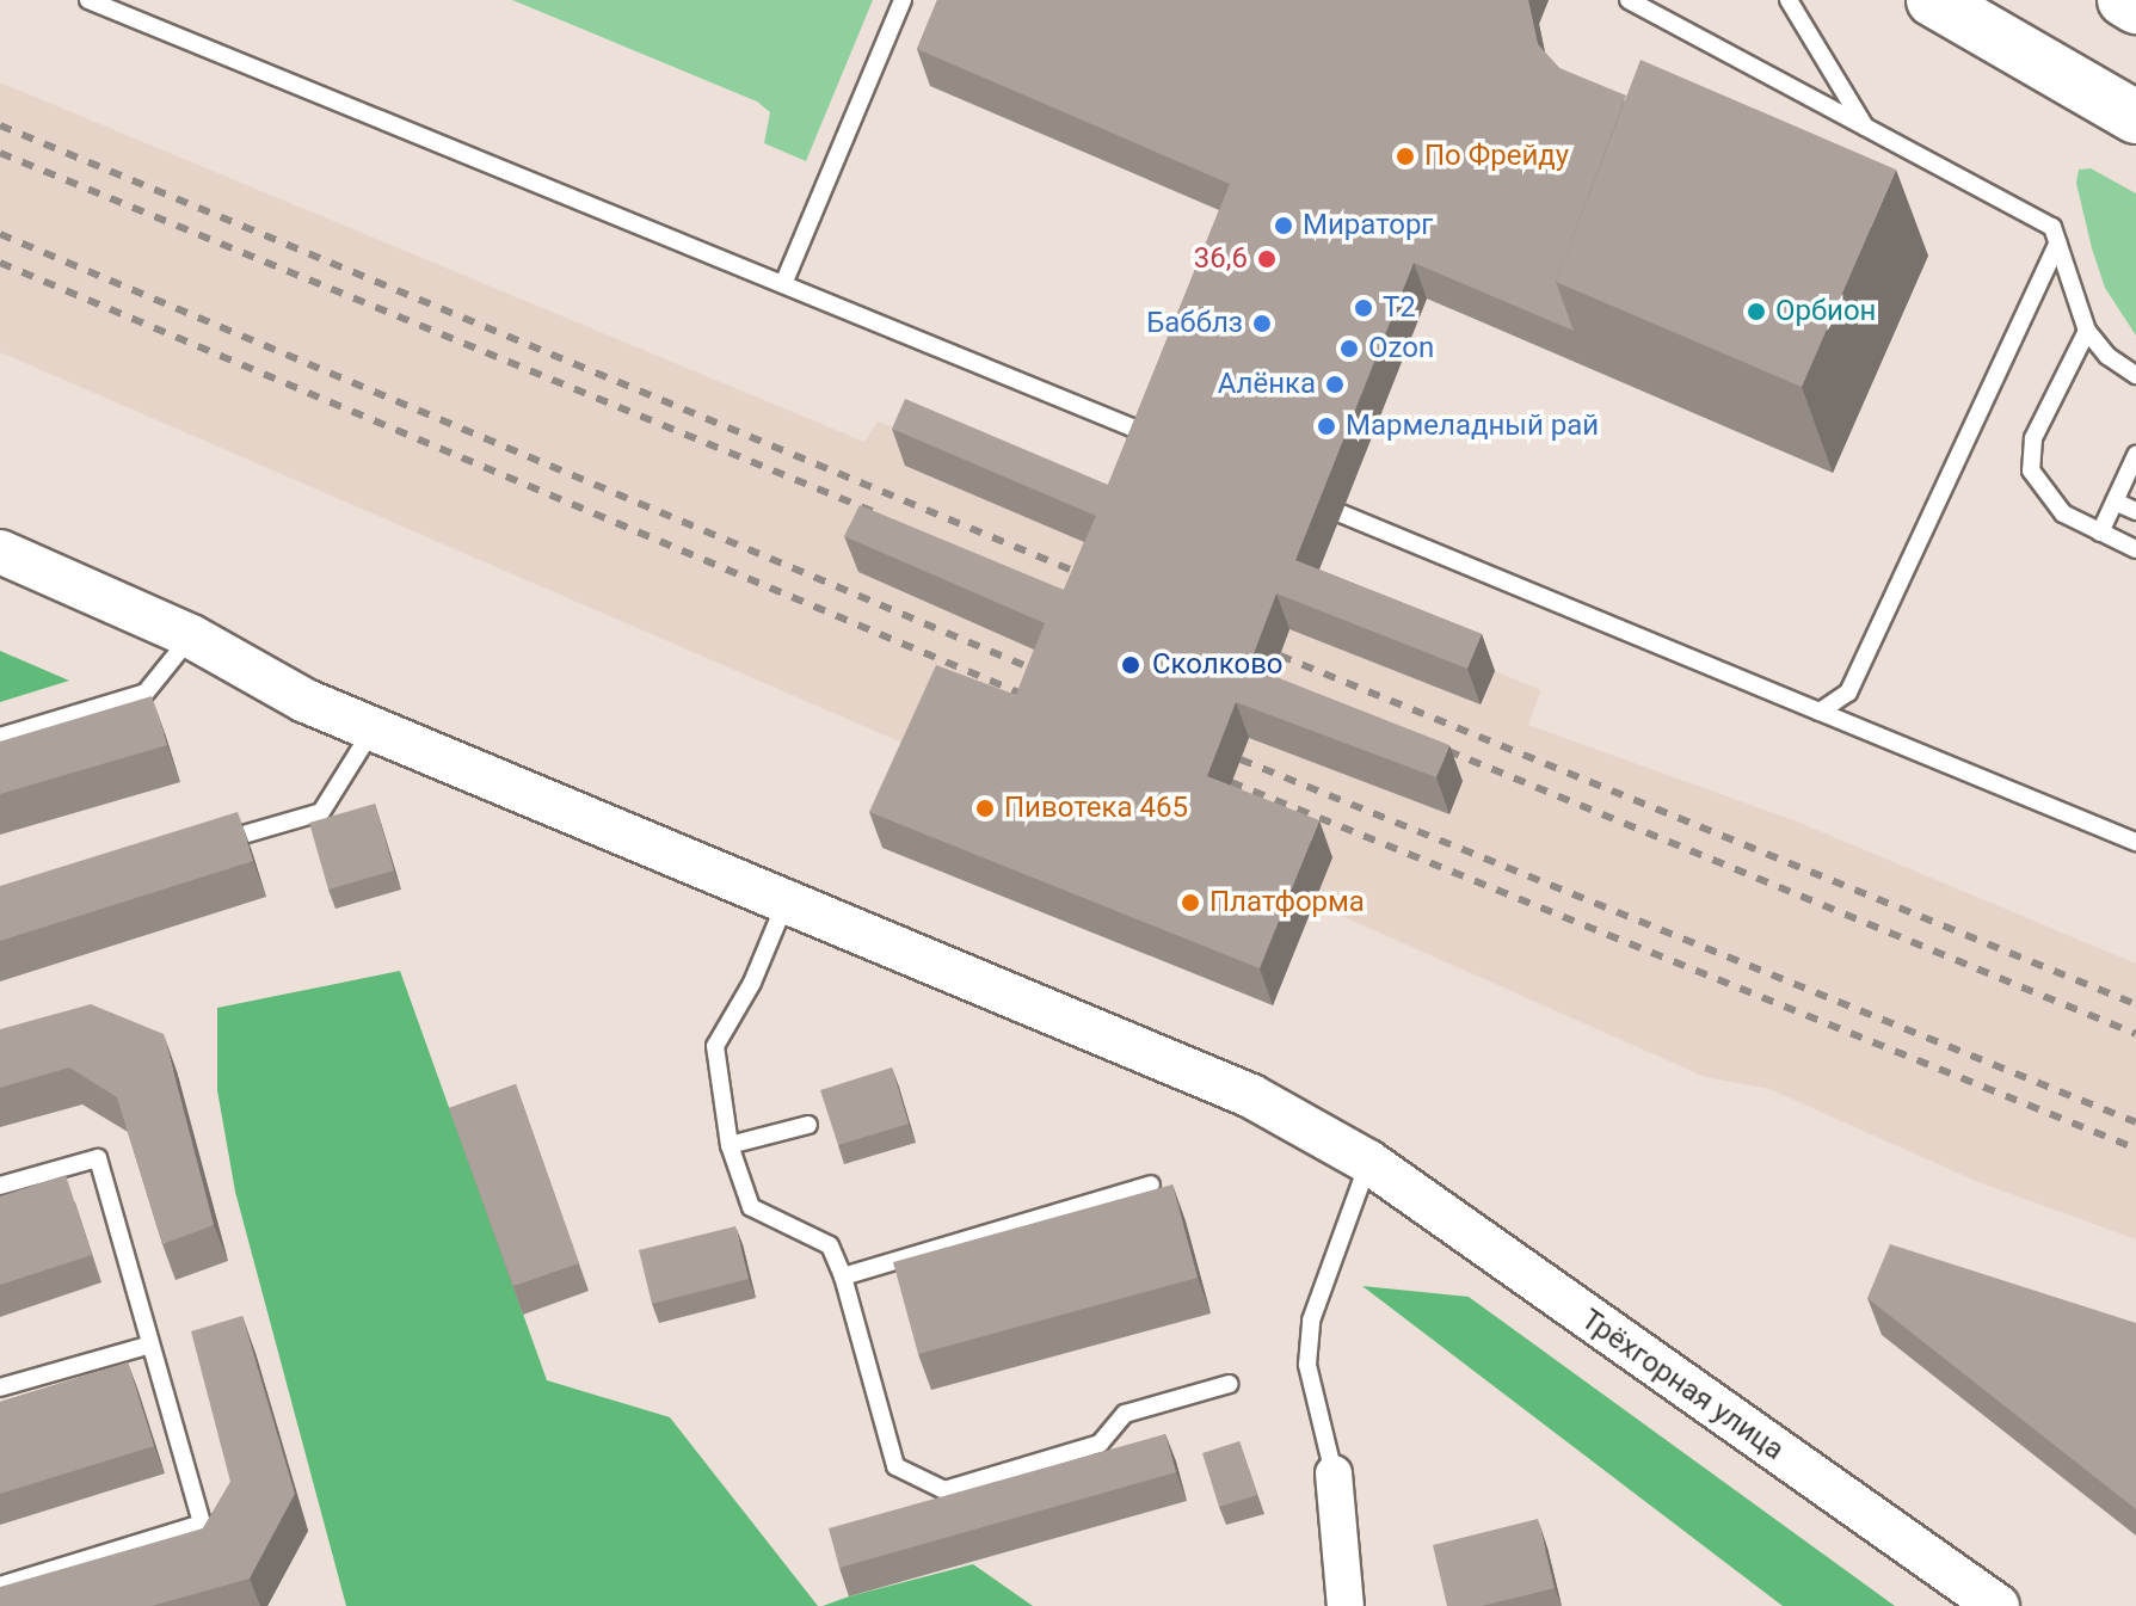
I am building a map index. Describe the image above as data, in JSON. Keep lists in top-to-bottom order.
{
  "streets": {
    "street": ["Трёхгорная улица"]
  },
  "places": [
    "По Фрейду",
    "Мираторг",
    "36,6",
    "T2",
    "Орбион",
    "Бабблз",
    "Ozon",
    "Алёнка",
    "Мармеладный рай",
    "Сколково",
    "Пивотека 465",
    "Платформа"
  ]
}
